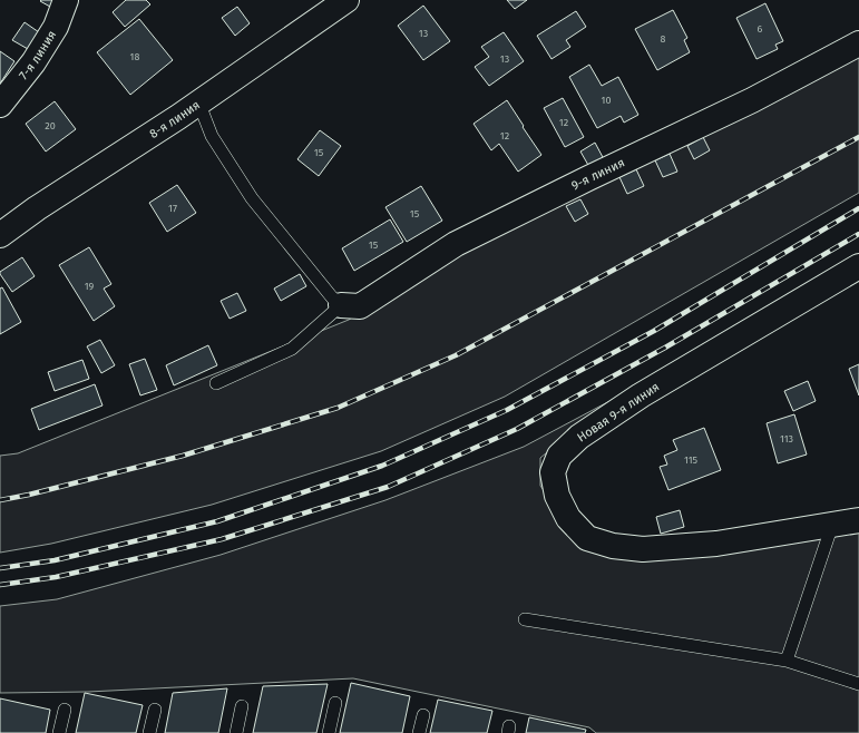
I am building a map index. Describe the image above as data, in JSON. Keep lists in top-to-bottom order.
{
  "streets": {
    "street": [
      "7-я линия",
      "8-я линия",
      "9-я линия",
      "Новая 9-я линия"
    ]
  },
  "house_numbers": [
    "6",
    "13",
    "8",
    "18",
    "13",
    "10",
    "12",
    "20",
    "12",
    "15",
    "17",
    "15",
    "15",
    "19",
    "113",
    "115"
  ]
}
